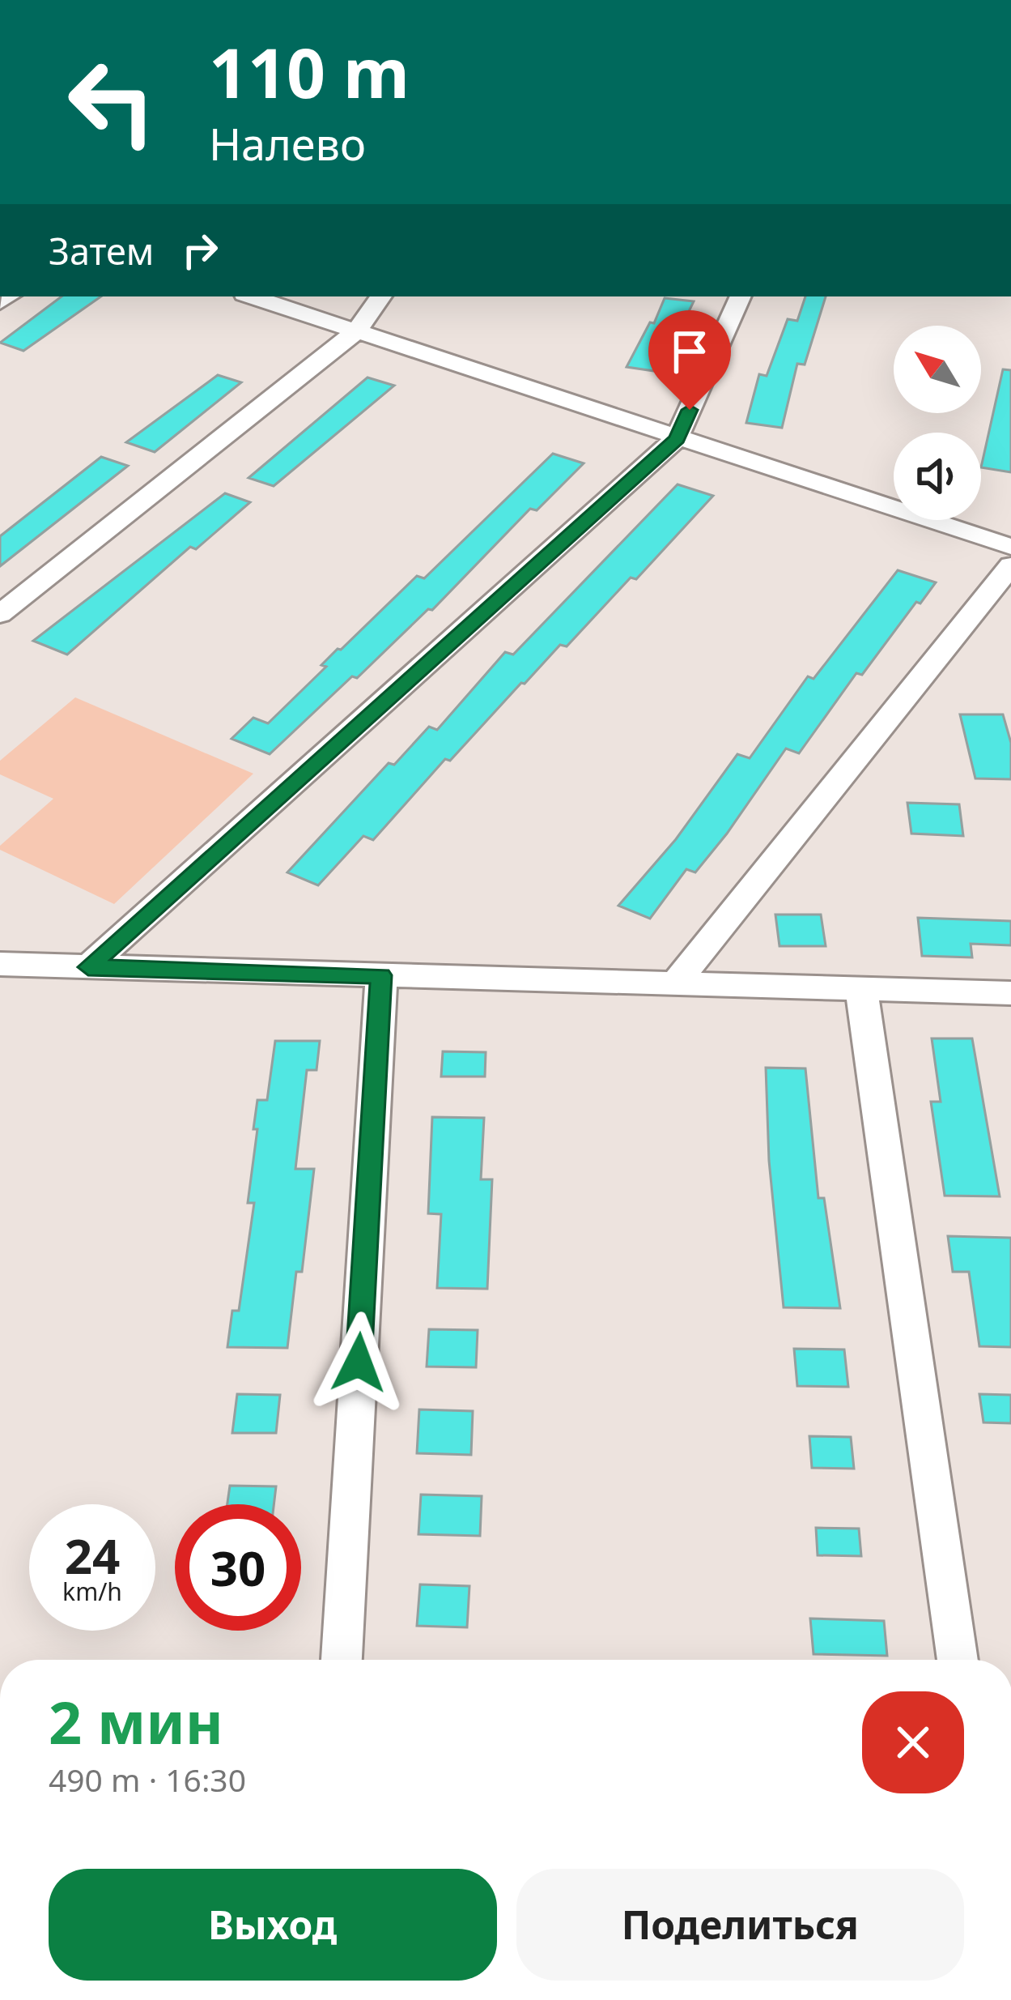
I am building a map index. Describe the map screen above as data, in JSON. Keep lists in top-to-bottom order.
{
  "north": "top left",
  "page": {
    "turn": ["110 m", "Налево"],
    "then": "Затем",
    "speed": "24 km/h",
    "limit": "30",
    "heading": ["2 мин", "490 m · 16:30"],
    "buttons": ["Выход", "Поделиться"]
  }
}
